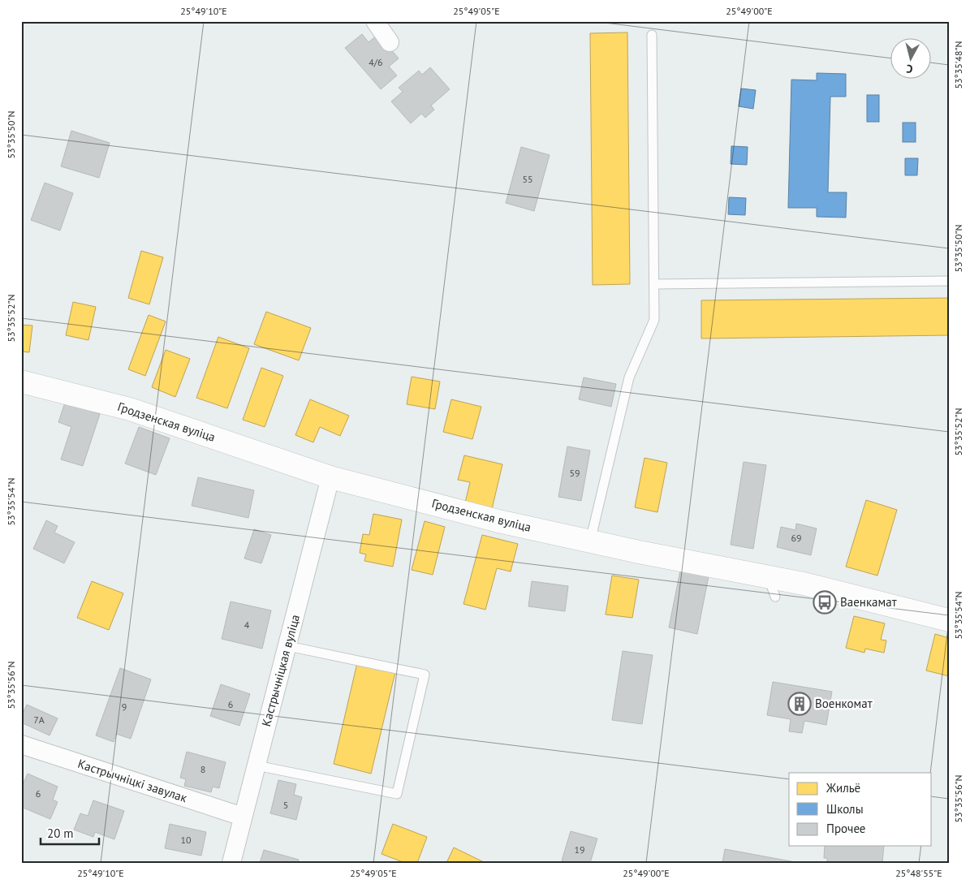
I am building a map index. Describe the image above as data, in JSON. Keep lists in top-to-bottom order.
{
  "streets": {
    "street": ["Гродзенская вуліца", "Кастрычніцкая вуліца", "Кастрычніцкі завулак"]
  },
  "crossings": [
    ["Гродзенская вуліца", "Кастрычніцкая вуліца"],
    ["Кастрычніцкая вуліца", "Кастрычніцкі завулак"]
  ],
  "places": {
    "bus stop": ["Ваенкамат"],
    "building": ["Военкомат"]
  },
  "house_numbers": [
    "4/6",
    "55",
    "59",
    "69",
    "4",
    "6",
    "9",
    "7А",
    "8",
    "6",
    "5",
    "10",
    "19"
  ],
  "legend": ["Жильё", "Школы", "Прочее"],
  "scale_bar": "20 m",
  "north": "bottom",
  "coordinates": [
    "25°49'10\"E",
    "25°49'05\"E",
    "25°49'00\"E",
    "53°35'48\"N",
    "53°35'50\"N",
    "53°35'52\"N",
    "53°35'54\"N",
    "53°35'56\"N",
    "25°48'55\"E"
  ]
}
